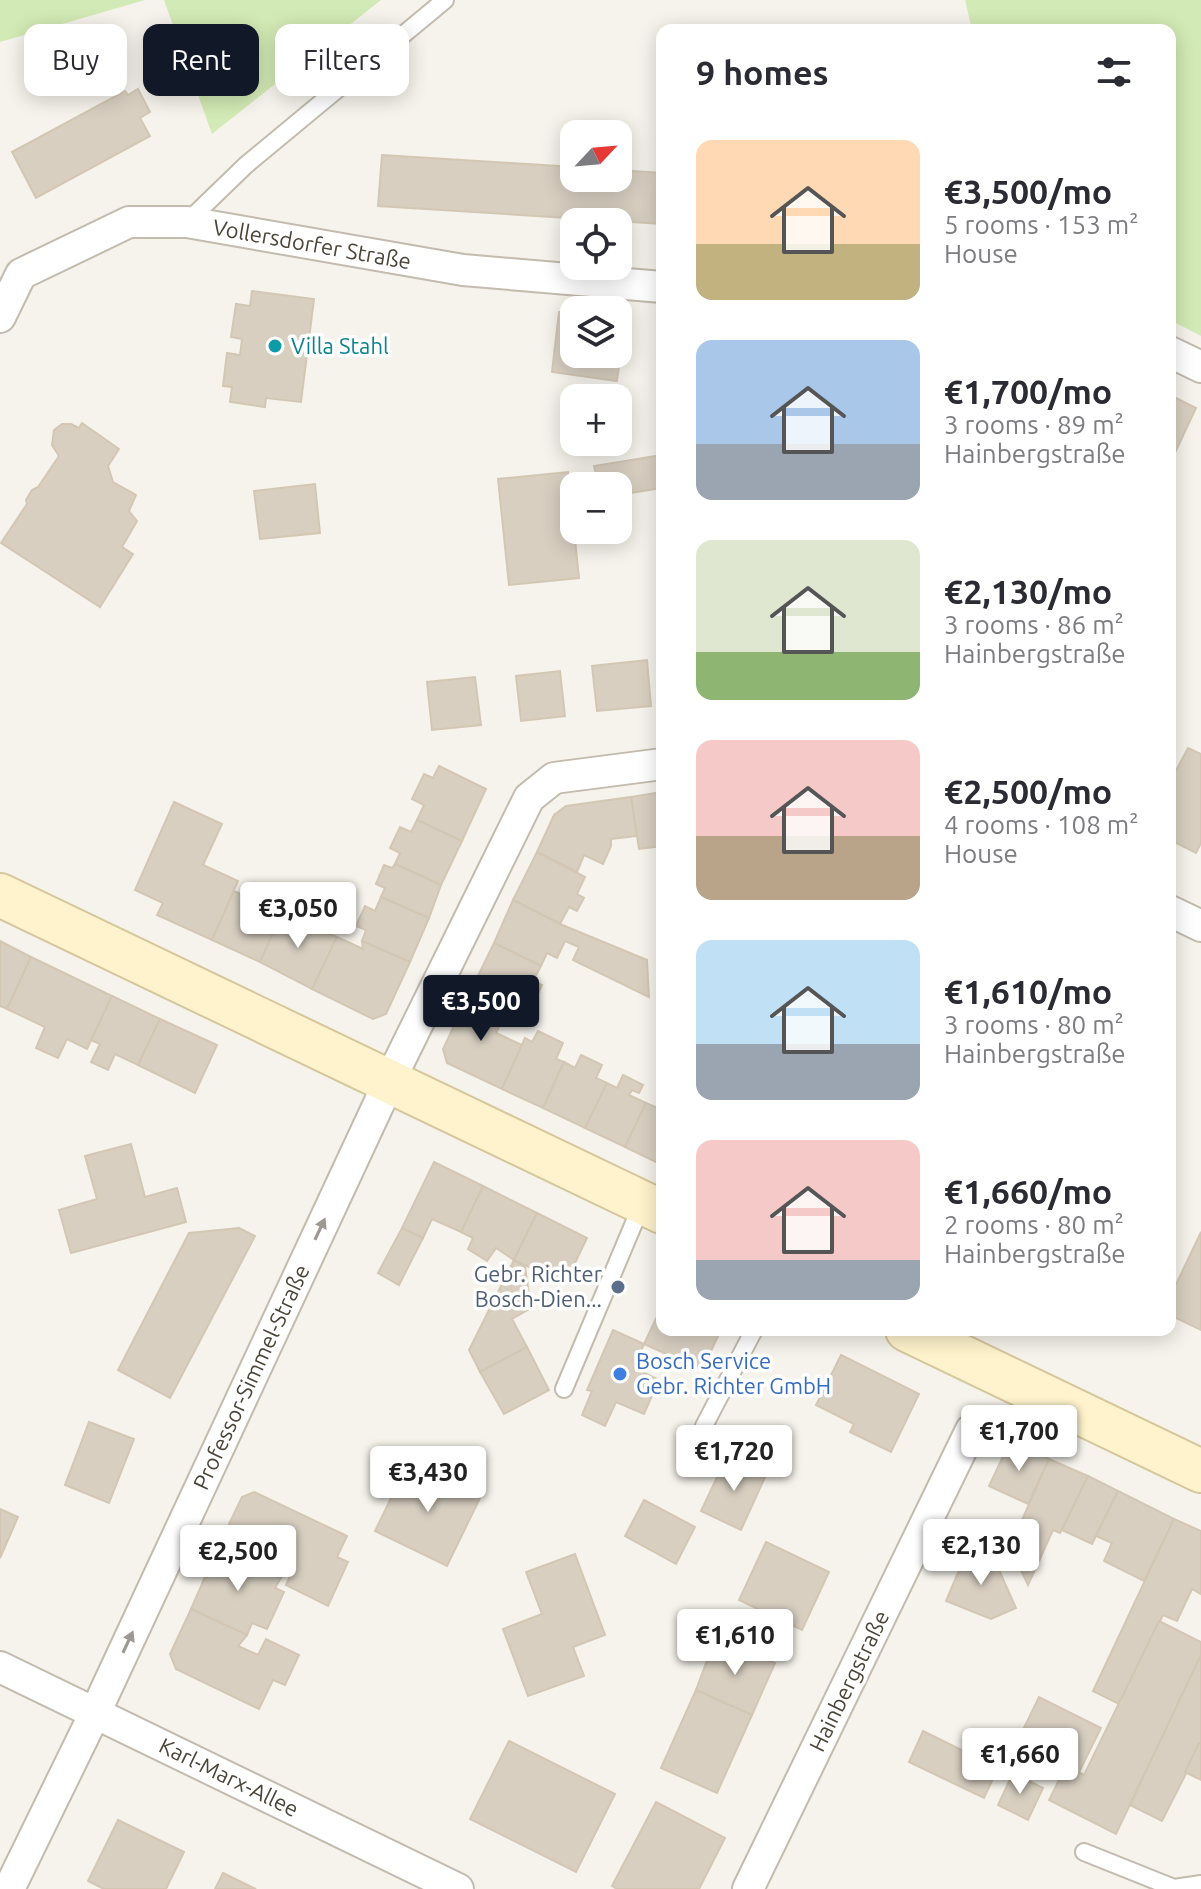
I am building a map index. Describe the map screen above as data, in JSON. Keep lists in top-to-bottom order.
{
  "streets": {
    "street": [
      "Vollersdorfer Straße",
      "Professor-Simmel-Straße",
      "Hainbergstraße",
      "Karl-Marx-Allee"
    ]
  },
  "crossings": [
    ["Professor-Simmel-Straße", "Karl-Marx-Allee"]
  ],
  "one_way": ["Professor-Simmel-Straße"],
  "places": ["Villa Stahl", "Gebr. Richter Bosch-Dien...", "Bosch Service Gebr. Richter GmbH"],
  "north": "top right",
  "page": {
    "chip": ["Buy", "Rent", "Filters"],
    "heading": "9 homes",
    "map_buttons": ["+", "−"],
    "list": [
      {
        "name": "€3,500/mo",
        "note": "5 rooms · 153 m² · House"
      },
      {
        "name": "€1,700/mo",
        "note": "3 rooms · 89 m² · Hainbergstraße"
      },
      {
        "name": "€2,130/mo",
        "note": "3 rooms · 86 m² · Hainbergstraße"
      },
      {
        "name": "€2,500/mo",
        "note": "4 rooms · 108 m² · House"
      },
      {
        "name": "€1,610/mo",
        "note": "3 rooms · 80 m² · Hainbergstraße"
      },
      {
        "name": "€1,660/mo",
        "note": "2 rooms · 80 m² · Hainbergstraße"
      }
    ],
    "price": [
      "€3,050",
      "€3,500",
      "€1,700",
      "€1,720",
      "€3,430",
      "€2,130",
      "€2,500",
      "€1,610",
      "€1,660"
    ]
  }
}
